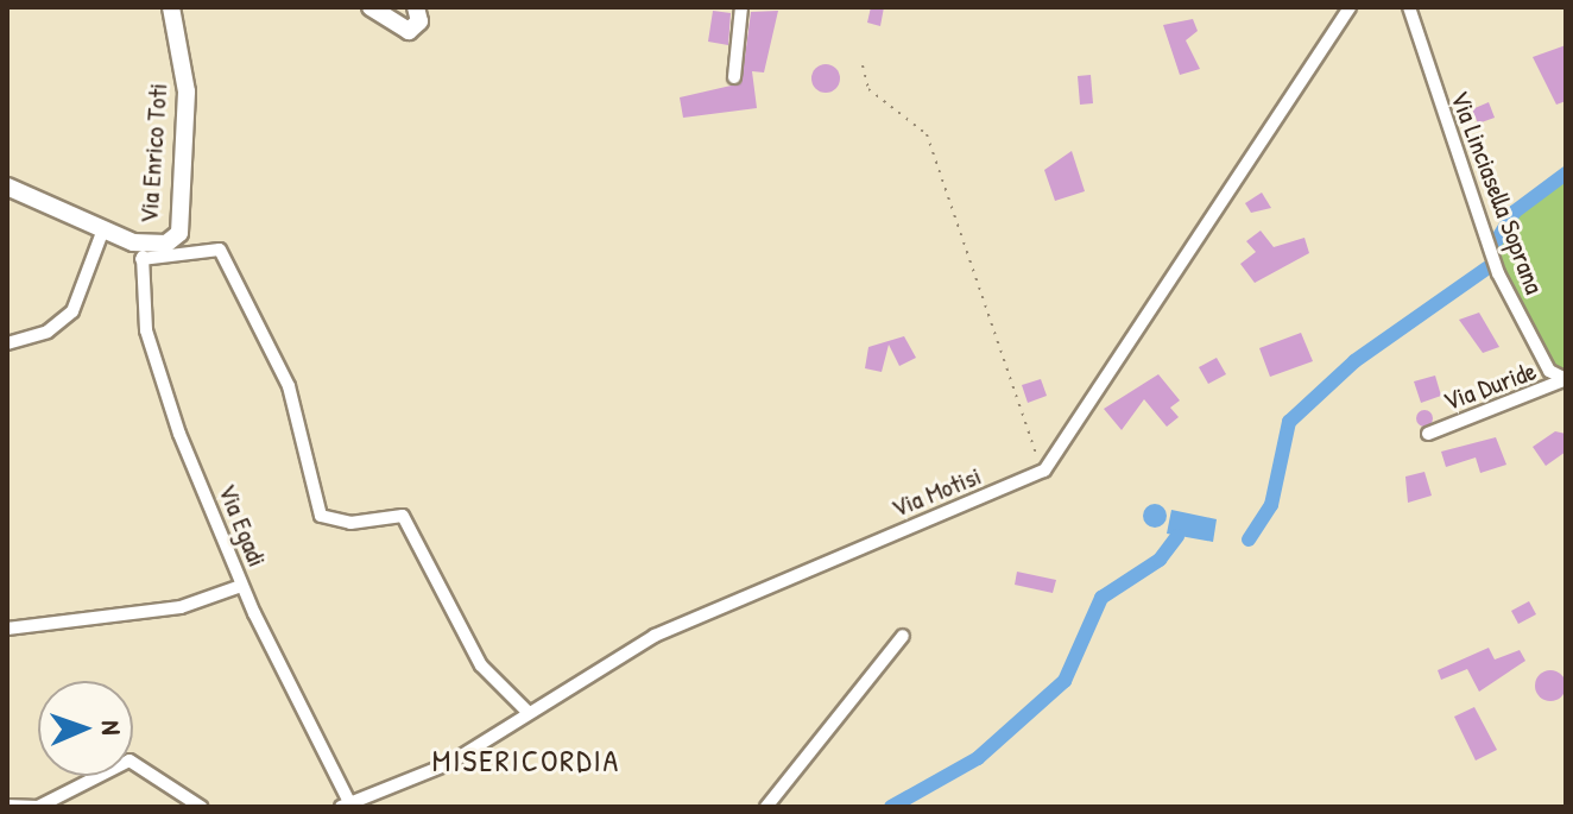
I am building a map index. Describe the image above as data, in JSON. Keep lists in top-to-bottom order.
{
  "streets": {
    "main road": ["Via Enrico Toti"],
    "street": [
      "Via Linciasella Soprana",
      "Via Duride",
      "Via Motisi",
      "Via Egadi"
    ]
  },
  "crossings": [
    ["Via Enrico Toti", "Via Egadi"],
    ["Via Linciasella Soprana", "Via Duride"],
    ["Via Motisi", "Via Egadi"]
  ],
  "districts": ["MISERICORDIA"],
  "north": "right"
}
